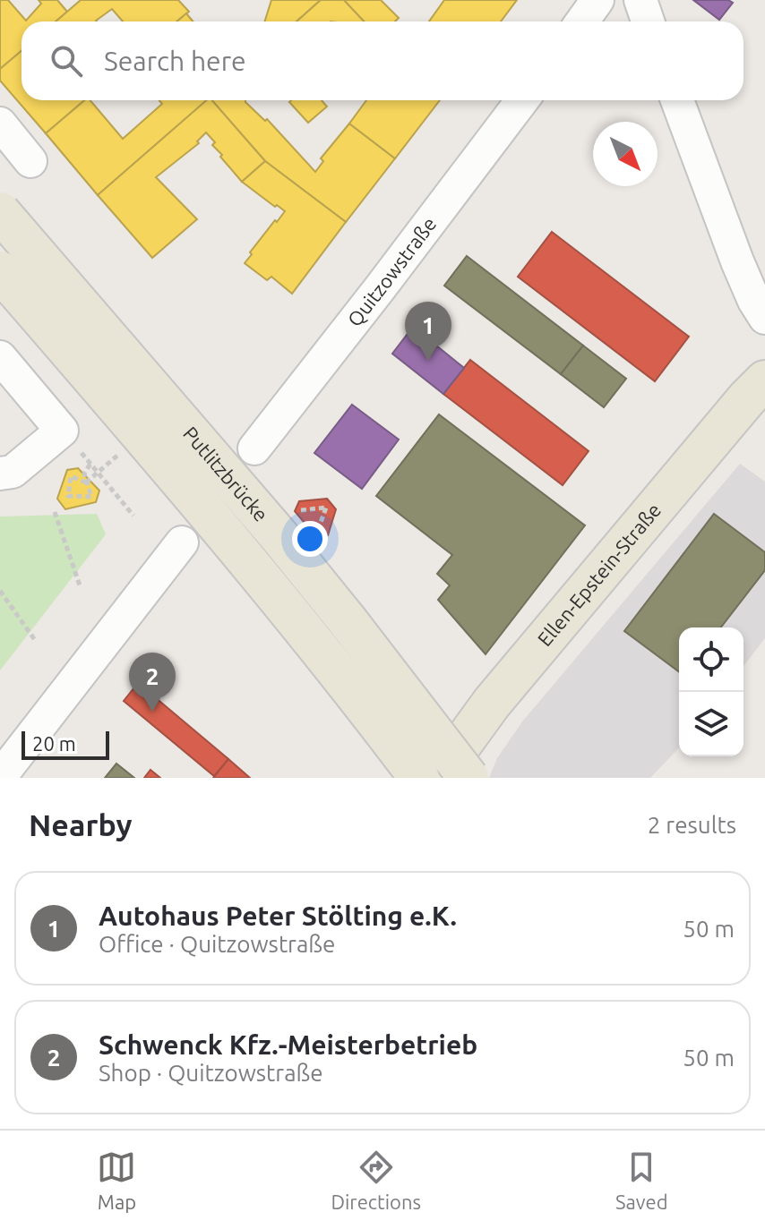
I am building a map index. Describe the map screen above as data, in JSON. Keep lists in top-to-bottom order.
{
  "streets": {
    "main road": ["Putlitzbrücke", "Ellen-Epstein-Straße"],
    "street": ["Quitzowstraße"]
  },
  "scale_bar": "20 m",
  "north": "bottom right",
  "page": {
    "search": "Search here",
    "pins": ["1", "2"],
    "scale": "20 m",
    "heading": ["Nearby", "2 results"],
    "list": [
      {
        "mark": "1",
        "name": "Autohaus Peter Stölting e.K.",
        "note": "Office · Quitzowstraße",
        "value": "50 m"
      },
      {
        "mark": "2",
        "name": "Schwenck Kfz.-Meisterbetrieb",
        "note": "Shop · Quitzowstraße",
        "value": "50 m"
      }
    ],
    "nav": ["Map", "Directions", "Saved"]
  }
}
